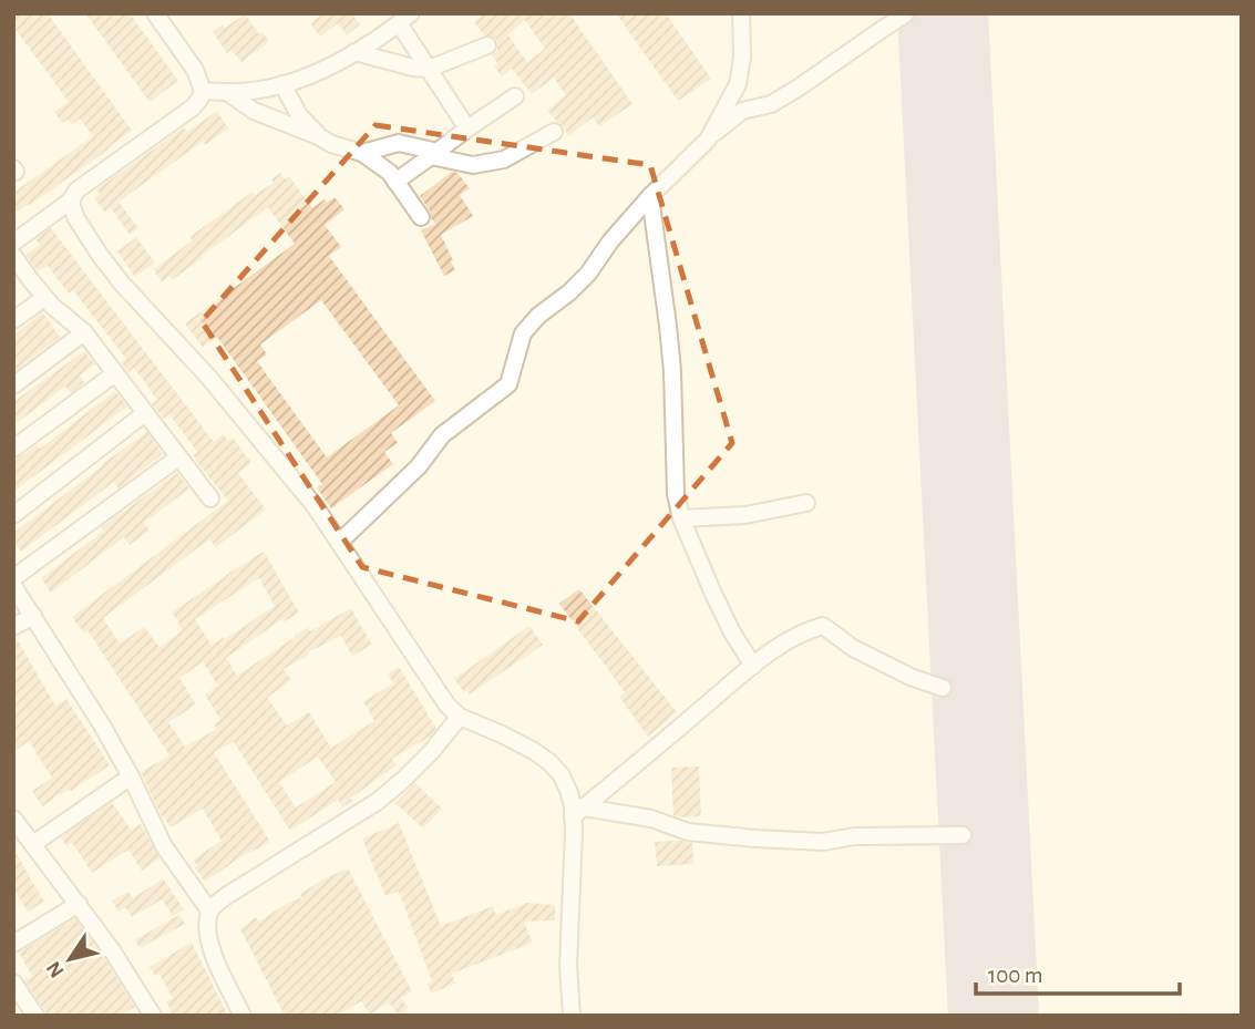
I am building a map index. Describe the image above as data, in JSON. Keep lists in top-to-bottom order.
{
  "scale_bar": "100 m",
  "north": "bottom left"
}
